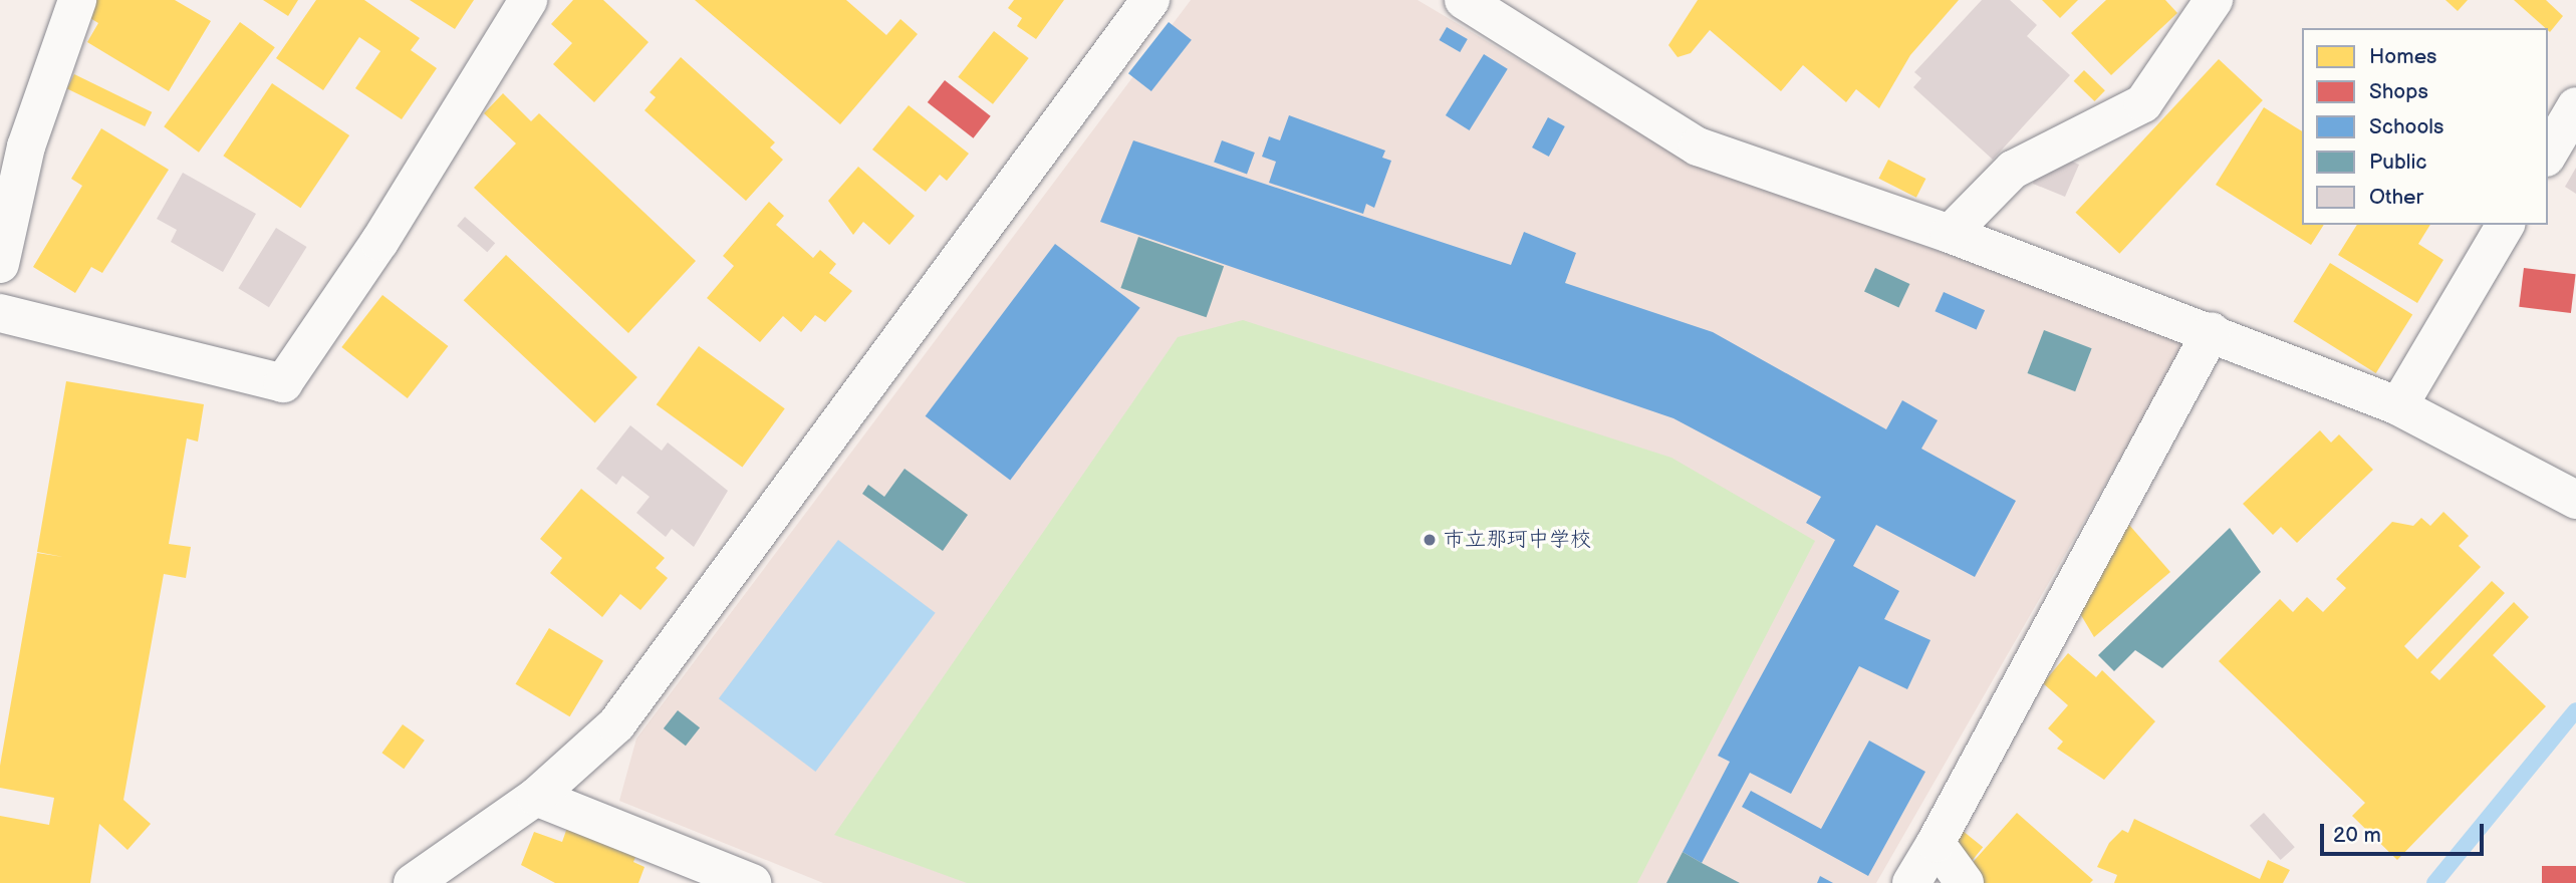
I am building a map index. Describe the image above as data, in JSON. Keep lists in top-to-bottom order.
{
  "places": ["市立那珂中学校"],
  "legend": [
    "Homes",
    "Shops",
    "Schools",
    "Public",
    "Other"
  ],
  "scale_bar": "20 m"
}
